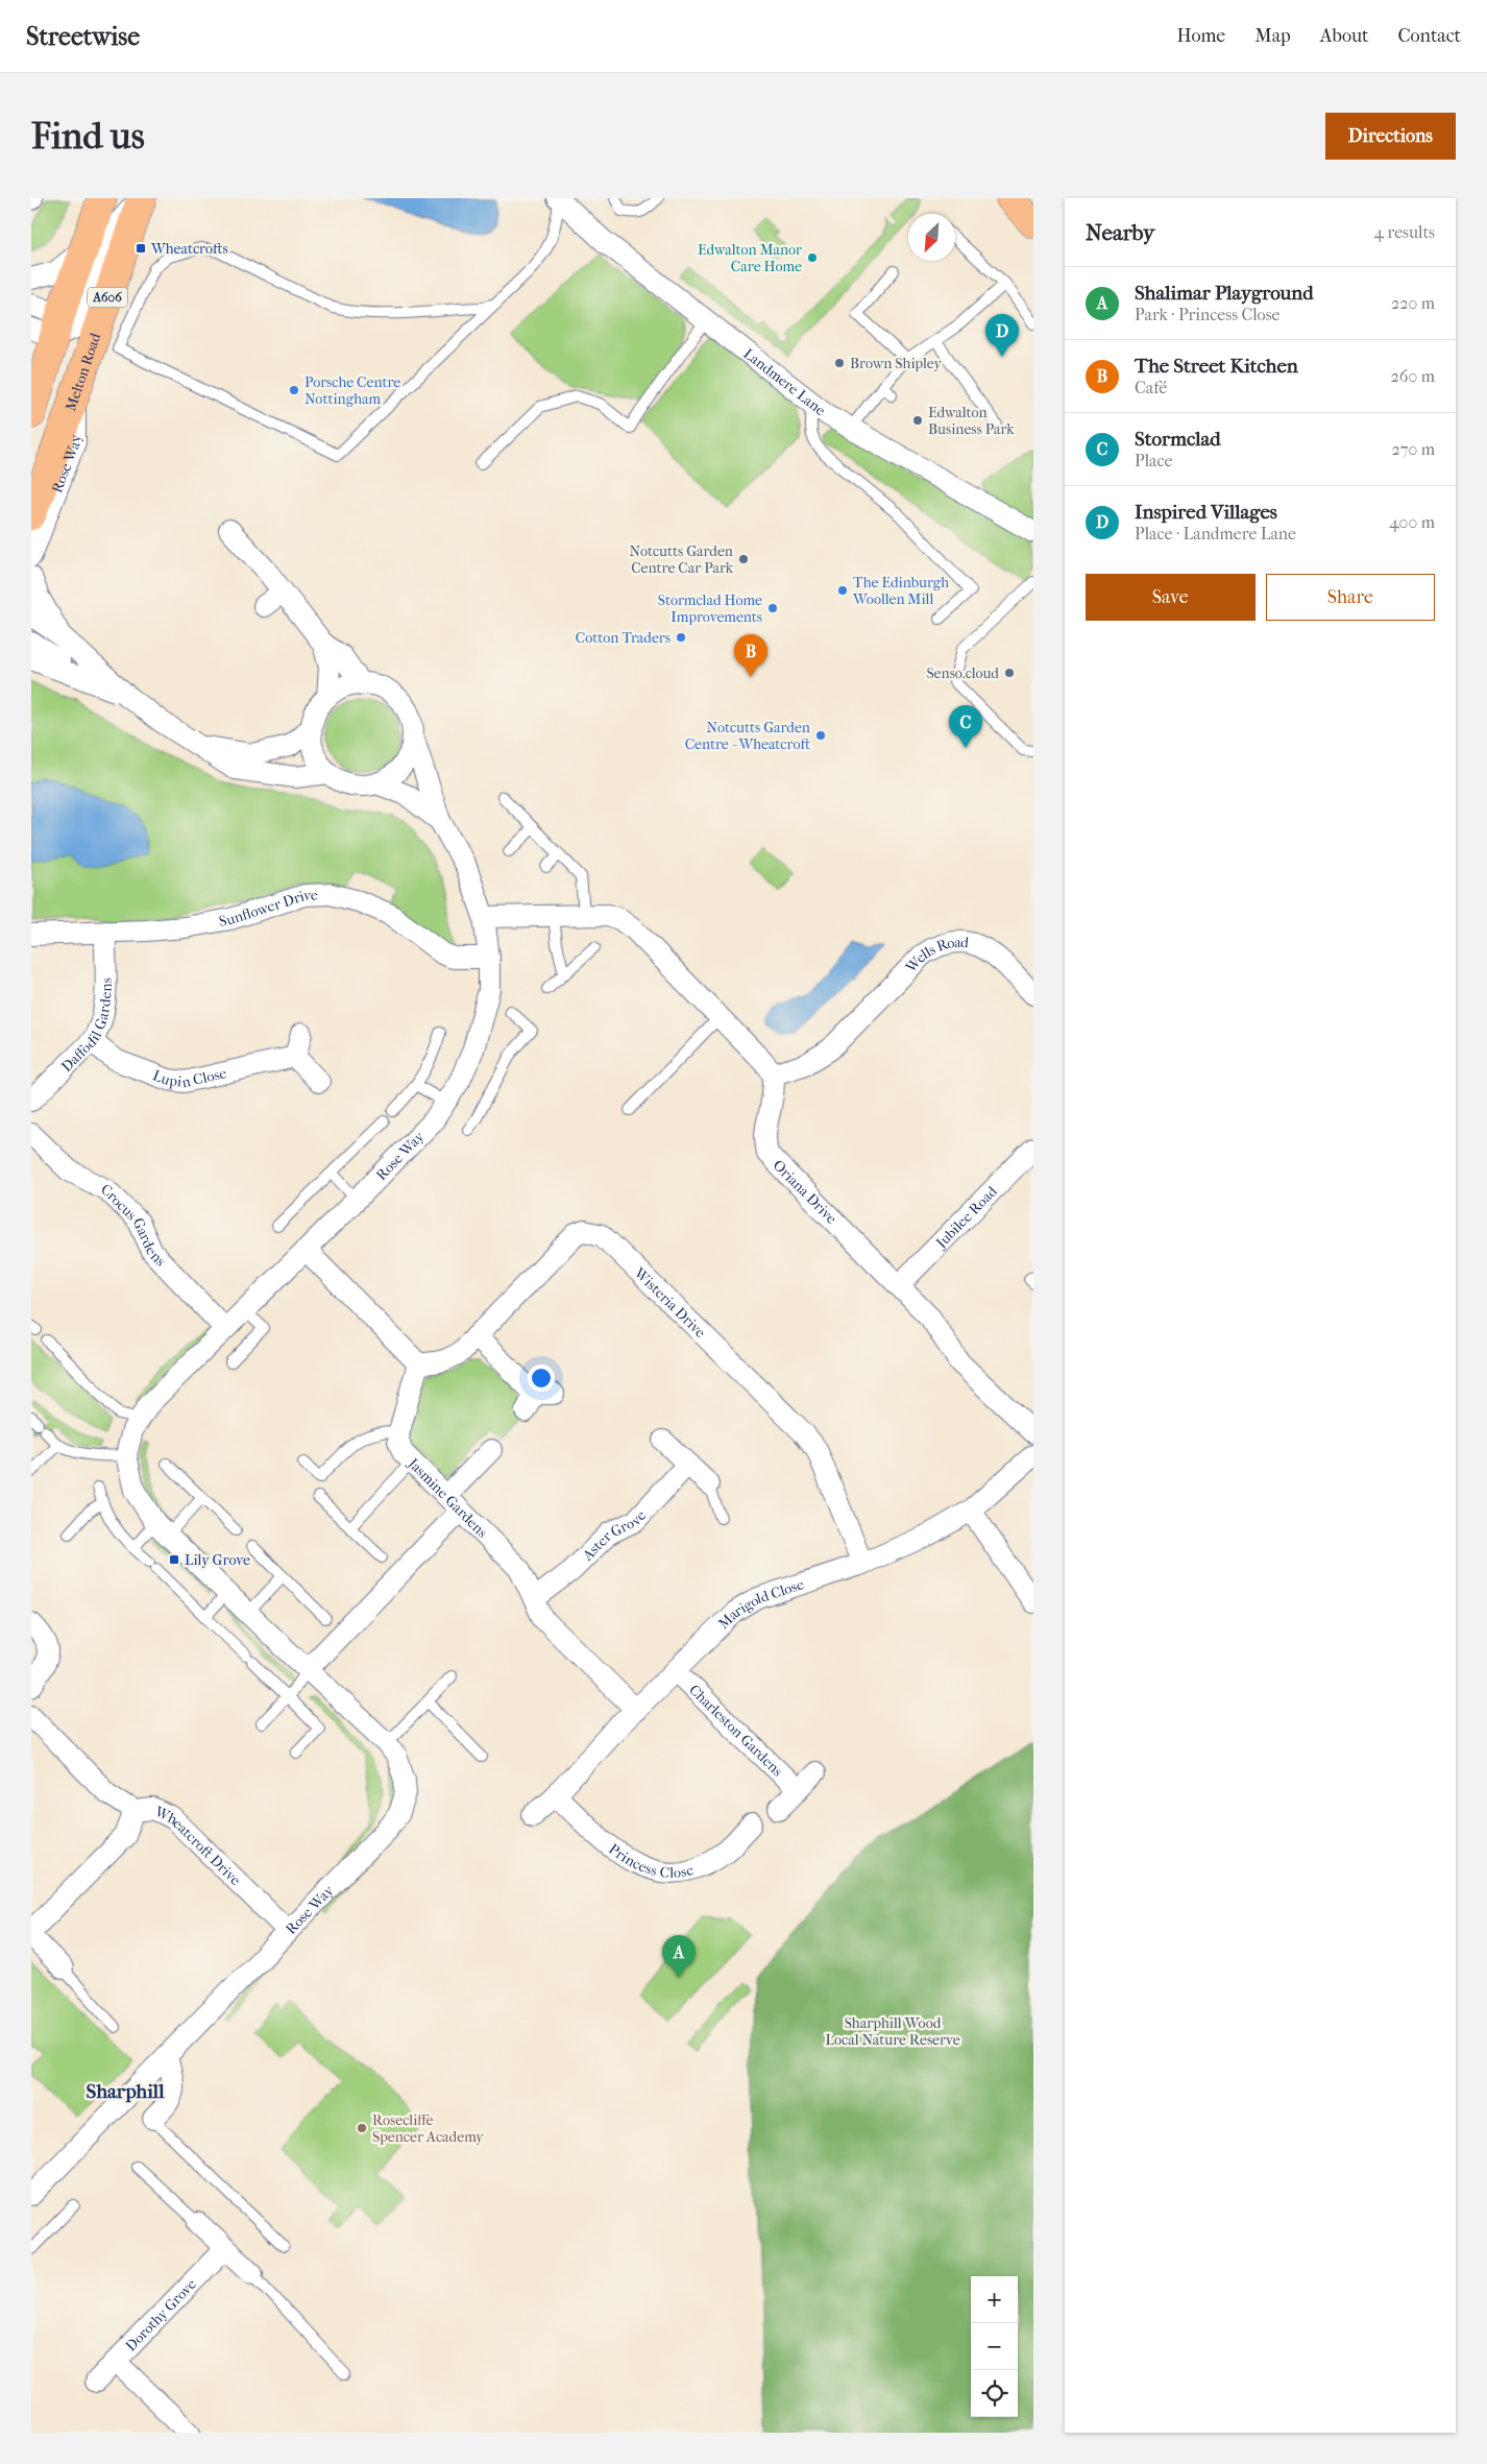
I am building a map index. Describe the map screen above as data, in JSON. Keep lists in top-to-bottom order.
{
  "streets": {
    "main road": ["A606", "Melton Road"],
    "street": [
      "Landmere Lane",
      "Rose Way",
      "Sunflower Drive",
      "Wells Road",
      "Daffodil Gardens",
      "Lupin Close",
      "Oriana Drive",
      "Jubilee Road",
      "Crocus Gardens",
      "Wisteria Drive",
      "Jasmine Gardens",
      "Aster Grove",
      "Marigold Close",
      "Charleston Gardens",
      "Wheatcroft Drive",
      "Princess Close",
      "Dorothy Grove"
    ]
  },
  "crossings": [
    ["Melton Road", "Rose Way"],
    ["Rose Way", "Sunflower Drive"],
    ["Rose Way", "Crocus Gardens"],
    ["Rose Way", "Wheatcroft Drive"],
    ["Sunflower Drive", "Daffodil Gardens"],
    ["Wells Road", "Oriana Drive"],
    ["Daffodil Gardens", "Lupin Close"],
    ["Oriana Drive", "Jubilee Road"],
    ["Wisteria Drive", "Jasmine Gardens"],
    ["Wisteria Drive", "Marigold Close"],
    ["Jasmine Gardens", "Aster Grove"],
    ["Jasmine Gardens", "Marigold Close"],
    ["Marigold Close", "Charleston Gardens"],
    ["Marigold Close", "Princess Close"]
  ],
  "districts": ["Sharphill"],
  "parks": ["Sharphill Wood Local Nature Reserve"],
  "places": {
    "transit": ["Wheatcrofts", "Lily Grove"],
    "other": [
      "Edwalton Manor Care Home",
      "Brown Shipley",
      "Porsche Centre Nottingham",
      "Edwalton Business Park",
      "Notcutts Garden Centre Car Park",
      "The Edinburgh Woollen Mill",
      "Stormclad Home Improvements",
      "Cotton Traders",
      "Senso.cloud",
      "Notcutts Garden Centre - Wheatcroft",
      "Rosecliffe Spencer Academy"
    ]
  },
  "north": "bottom left",
  "page": {
    "header": "Streetwise",
    "nav": [
      "Home",
      "Map",
      "About",
      "Contact"
    ],
    "buttons": [
      "Directions",
      ["Save", "Share"]
    ],
    "title": "Find us",
    "heading": ["Nearby", "4 results"],
    "list": [
      {
        "mark": "A",
        "name": "Shalimar Playground",
        "note": "Park · Princess Close",
        "value": "220 m"
      },
      {
        "mark": "B",
        "name": "The Street Kitchen",
        "note": "Café",
        "value": "260 m"
      },
      {
        "mark": "C",
        "name": "Stormclad",
        "note": "Place",
        "value": "270 m"
      },
      {
        "mark": "D",
        "name": "Inspired Villages",
        "note": "Place · Landmere Lane",
        "value": "400 m"
      }
    ],
    "pins": [
      "D",
      "B",
      "C",
      "A"
    ],
    "map_buttons": ["+", "−"]
  }
}
